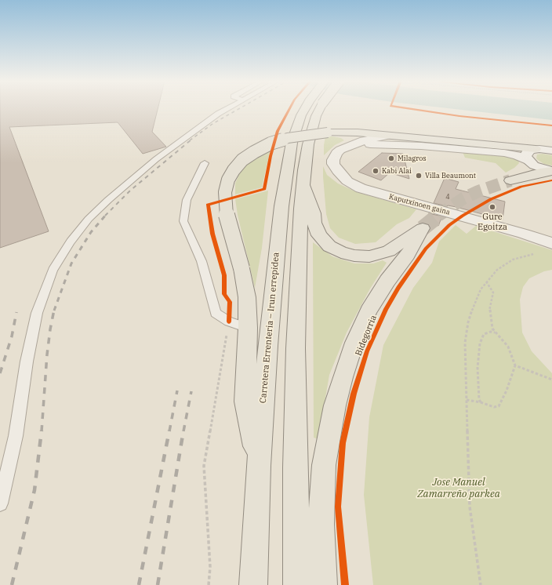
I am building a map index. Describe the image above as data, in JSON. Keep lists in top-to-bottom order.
{
  "streets": {
    "main road": ["Carretera Errenteria – Irun errepidea"],
    "street": ["Kaputxinoen gaina"],
    "cycle path": ["Bidegorria"]
  },
  "parks": ["Jose Manuel Zamarreño parkea"],
  "places": [
    "Milagros",
    "Kabi Alai",
    "Villa Beaumont",
    "Gure Egoitza"
  ],
  "house_numbers": ["4"]
}
